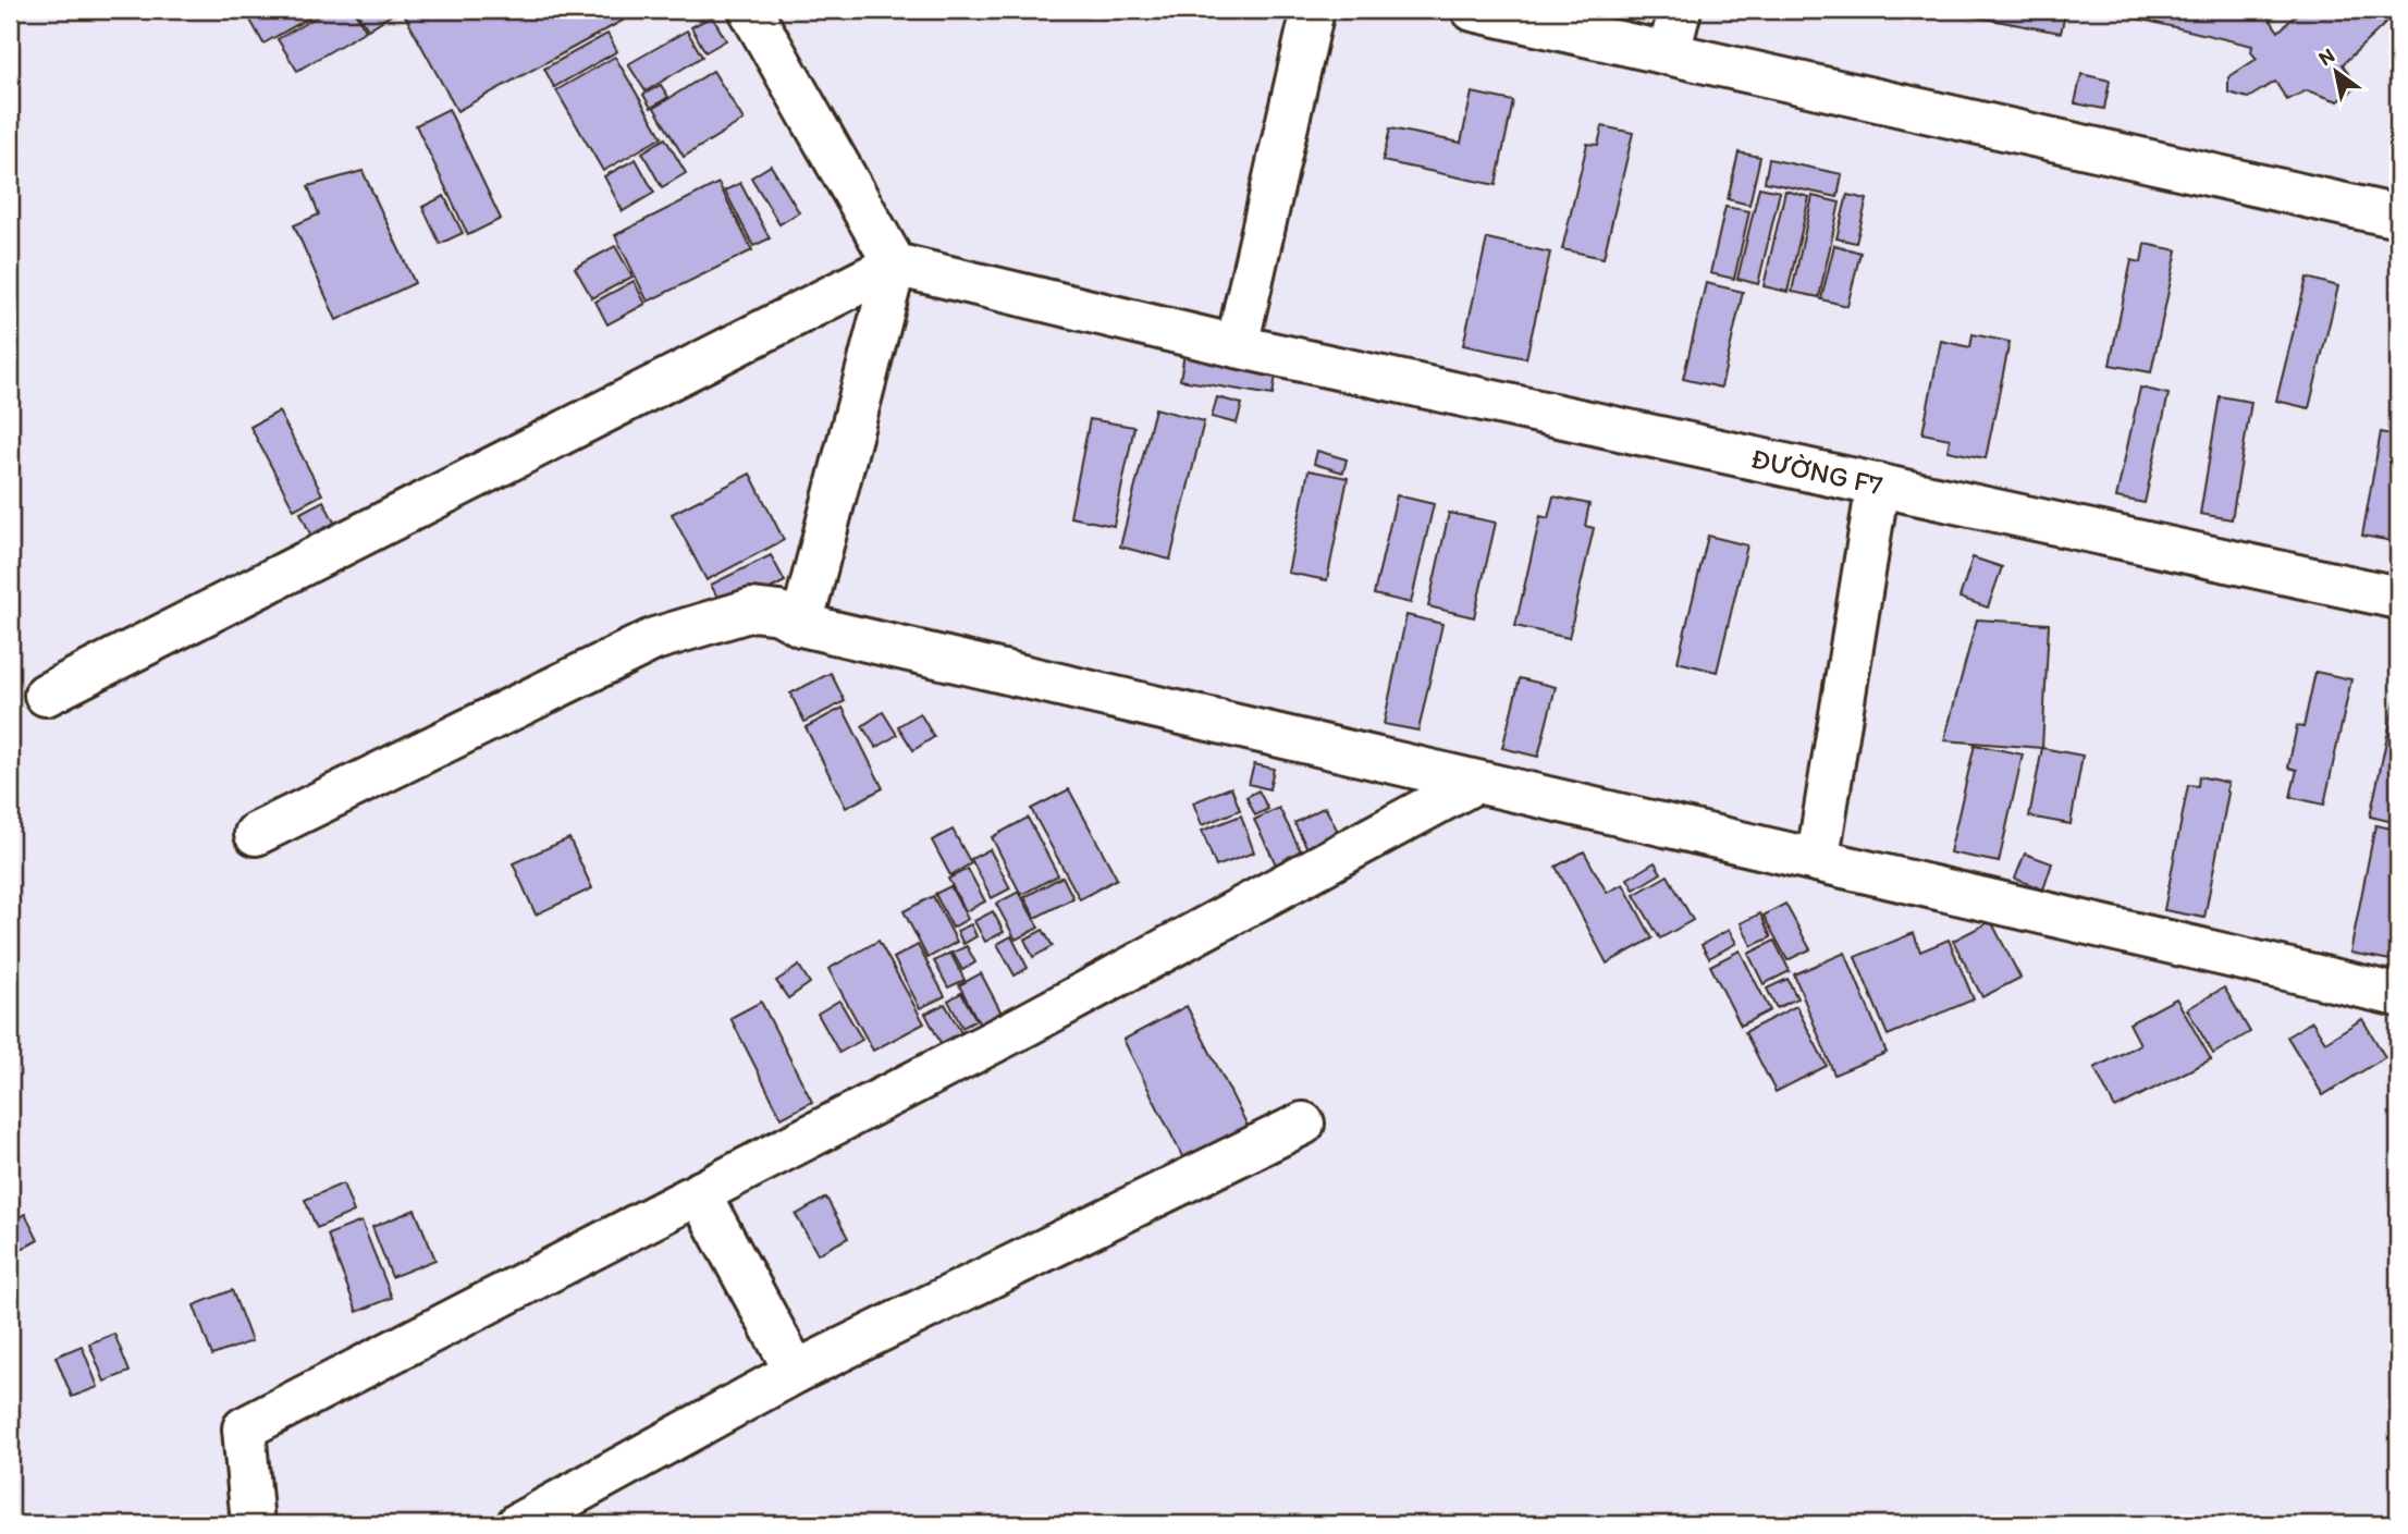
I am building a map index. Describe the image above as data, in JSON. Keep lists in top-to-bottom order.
{
  "streets": {
    "street": ["ĐƯỜNG F7"]
  },
  "north": "top left"
}
